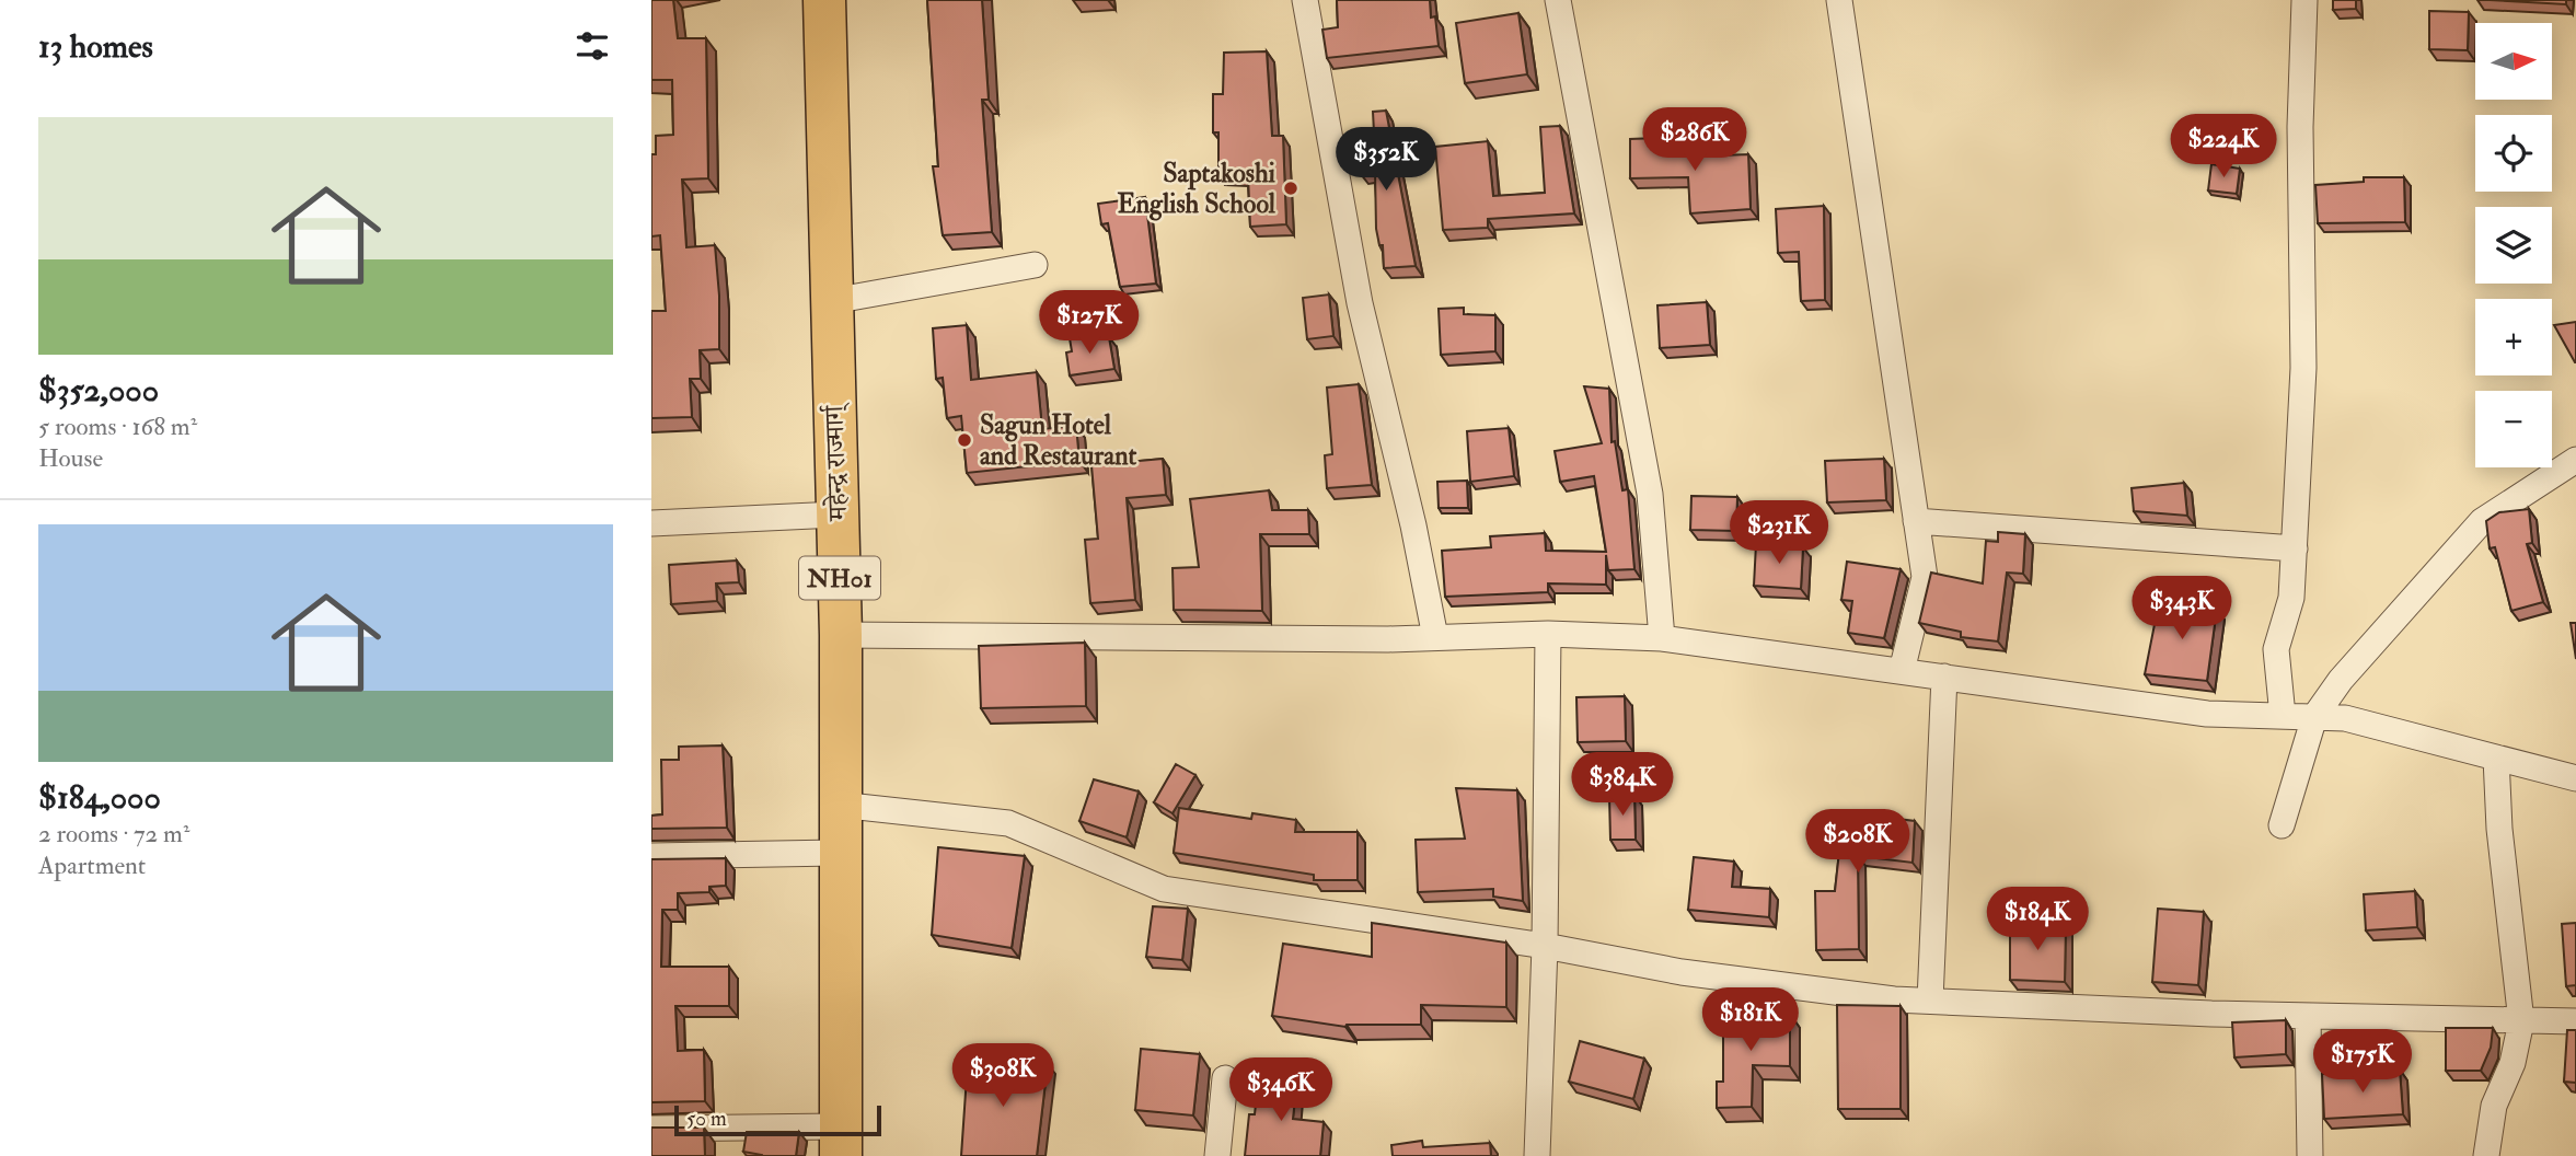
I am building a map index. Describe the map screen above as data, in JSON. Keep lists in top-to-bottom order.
{
  "streets": {
    "highway": ["महेन्द्र राज्मार्ग्", "NH01"]
  },
  "places": ["Saptakoshi English School", "Sagun Hotel and Restaurant"],
  "scale_bar": "50 m",
  "north": "right",
  "page": {
    "heading": "13 homes",
    "map_buttons": ["+", "−"],
    "list": [
      {
        "name": "$352,000",
        "note": "5 rooms · 168 m² · House"
      },
      {
        "name": "$184,000",
        "note": "2 rooms · 72 m² · Apartment"
      }
    ],
    "price": [
      "$286K",
      "$224K",
      "$352K",
      "$127K",
      "$231K",
      "$343K",
      "$384K",
      "$208K",
      "$184K",
      "$181K",
      "$175K",
      "$308K",
      "$346K"
    ],
    "scale": "50 m"
  }
}
